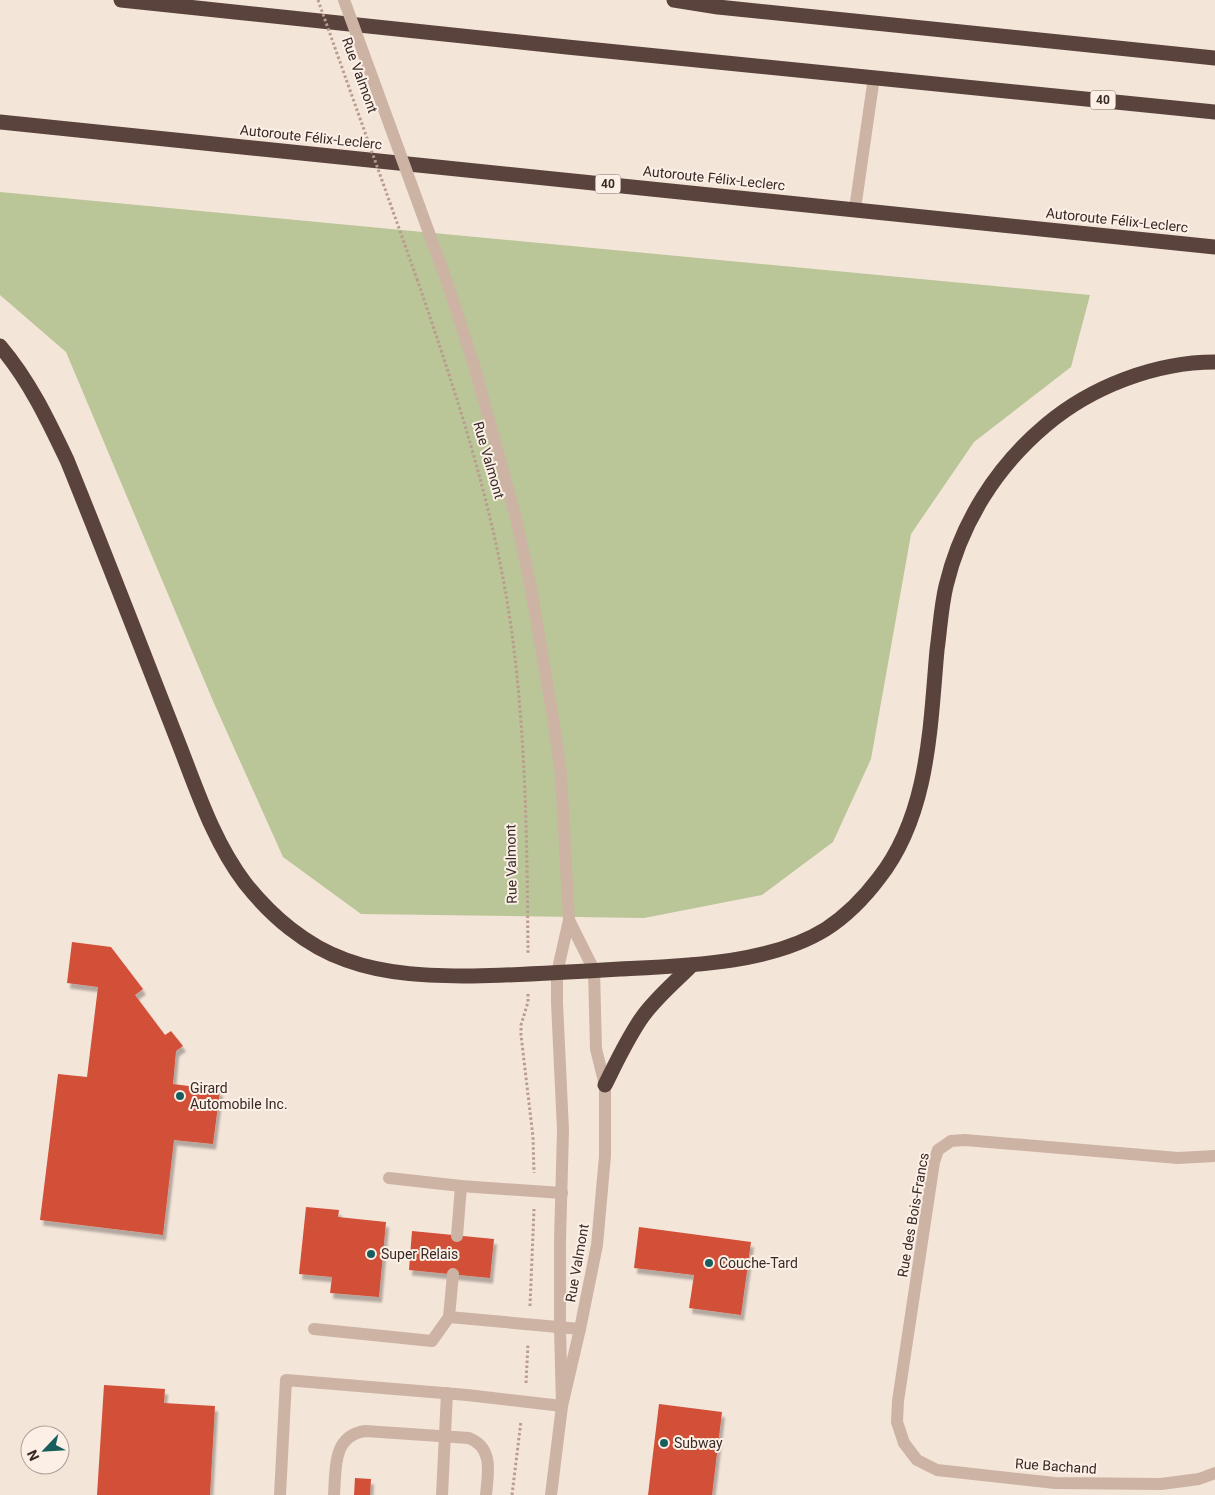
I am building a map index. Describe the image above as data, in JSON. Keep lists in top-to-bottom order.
{
  "streets": {
    "highway": ["40", "Autoroute Félix-Leclerc"],
    "street": ["Rue Valmont", "Rue des Bois-Francs", "Rue Bachand"]
  },
  "crossings": [
    ["Rue des Bois-Francs", "Rue Bachand"]
  ],
  "places": [
    "Girard Automobile Inc.",
    "Super Relais",
    "Couche-Tard",
    "Subway"
  ],
  "north": "bottom left"
}
